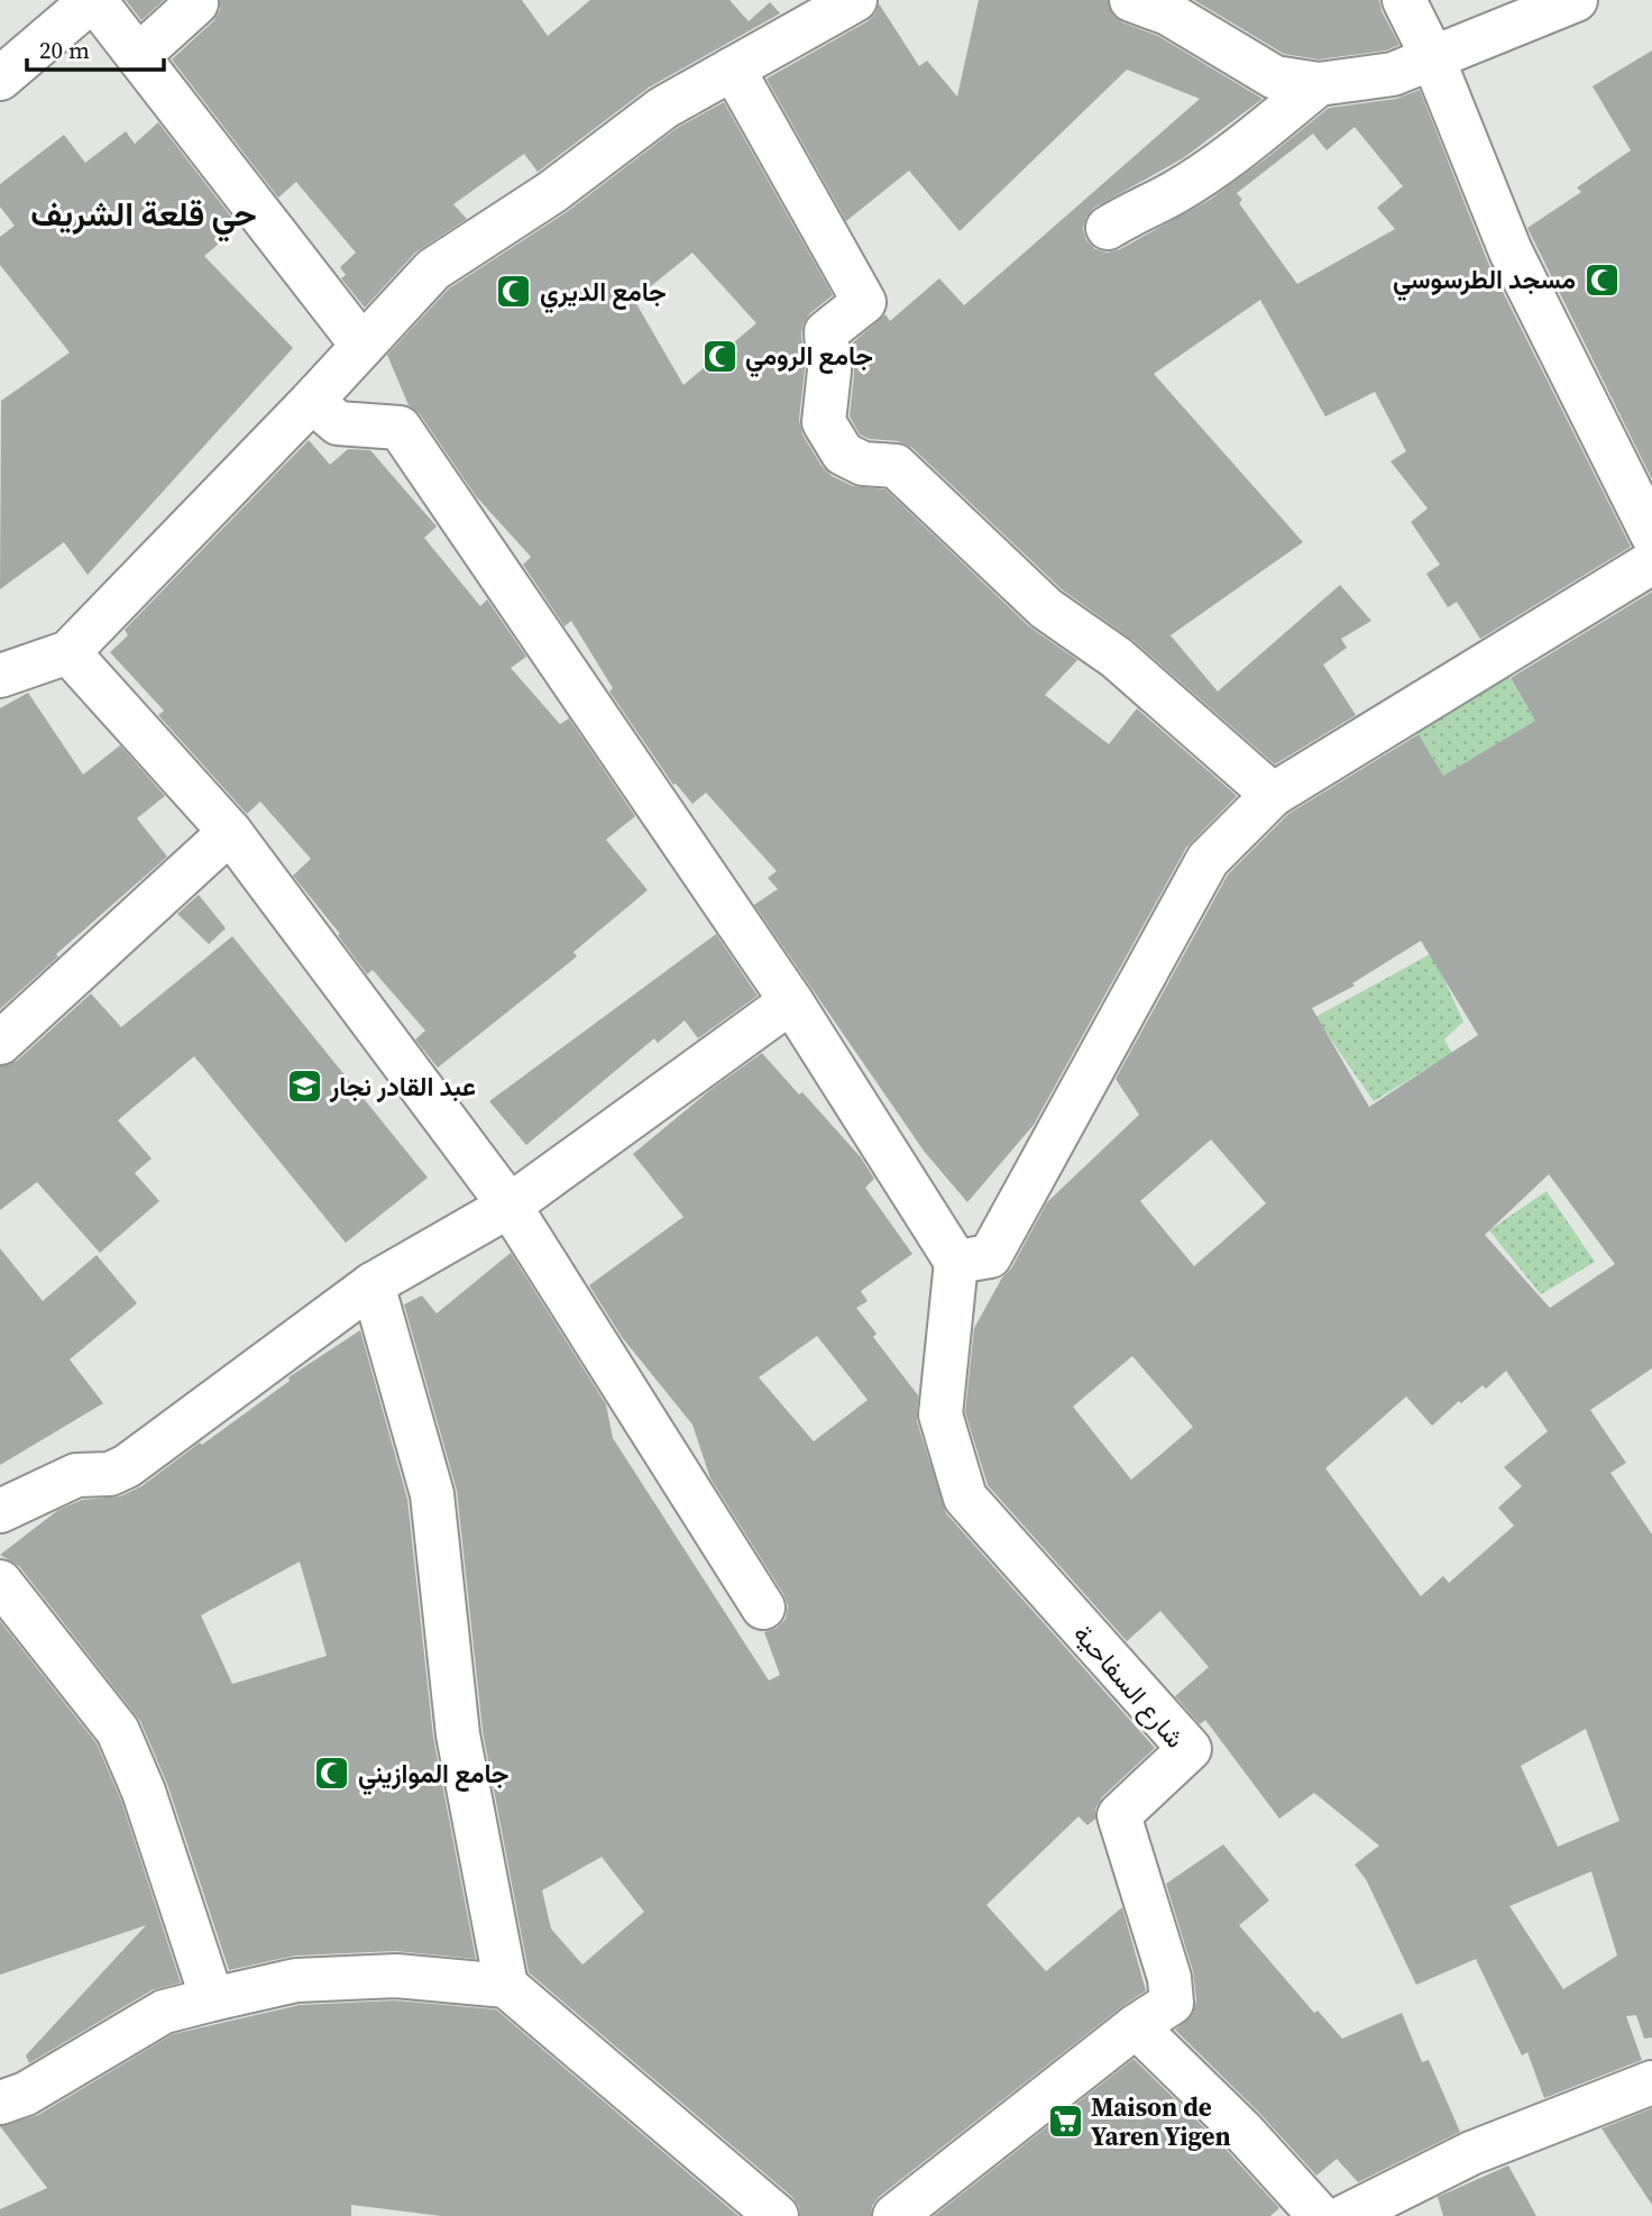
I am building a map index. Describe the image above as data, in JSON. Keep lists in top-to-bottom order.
{
  "streets": {
    "street": ["شارع السفاحية"]
  },
  "districts": ["حي قلعة الشريف"],
  "places": {
    "mosque": [
      "مسجد الطرسوسي",
      "جامع الديري",
      "جامع الرومي",
      "جامع الموازيني"
    ],
    "school or university": ["عبد القادر نجار"],
    "supermarket": ["Maison de Yaren Yigen"]
  },
  "scale_bar": "20 m"
}
